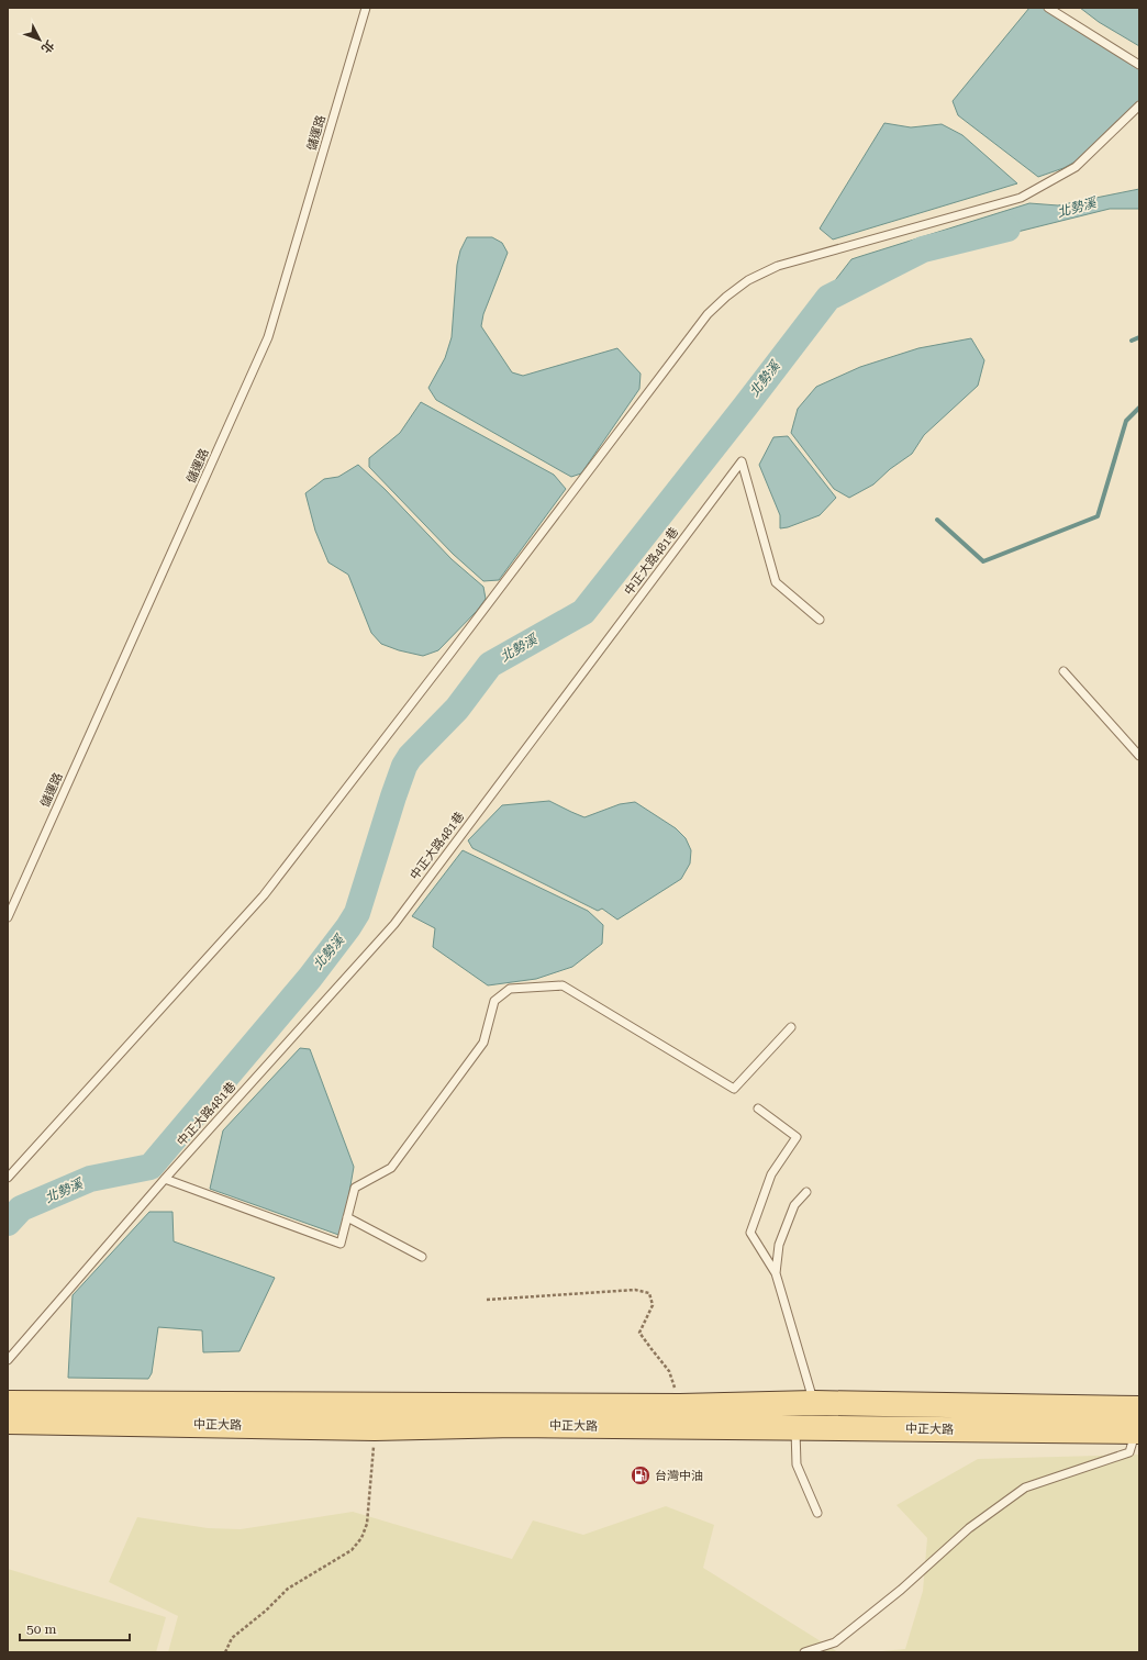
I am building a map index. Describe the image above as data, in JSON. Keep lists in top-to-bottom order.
{
  "streets": {
    "main road": ["中正大路"],
    "lane": ["儲運路", "中正大路481巷"]
  },
  "water": ["北勢溪"],
  "places": {
    "fuel station": ["台灣中油"]
  },
  "scale_bar": "50 m",
  "north": "bottom right"
}
